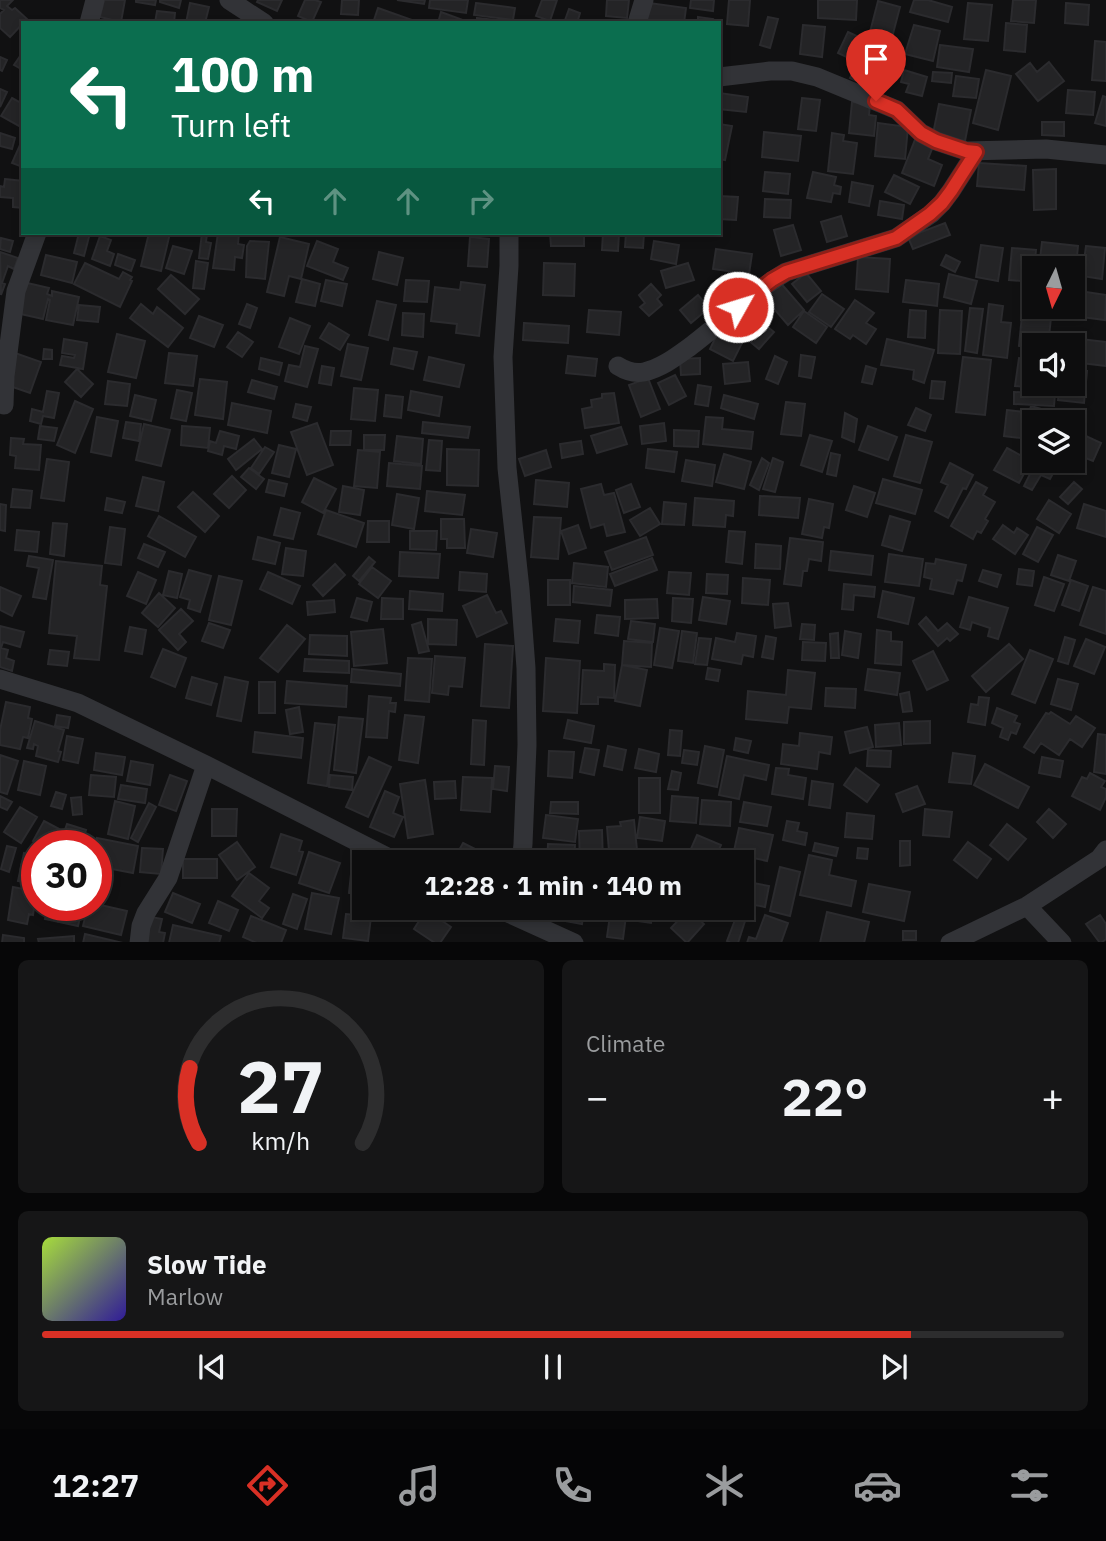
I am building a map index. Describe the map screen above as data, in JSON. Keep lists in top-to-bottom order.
{
  "north": "bottom",
  "page": {
    "turn": ["100 m", "Turn left"],
    "limit": "30",
    "trip": "12:28 · 1 min · 140 m",
    "tile": "Climate",
    "heat": ["−", "22°", "+"],
    "song": ["Slow Tide", "Marlow"],
    "tabs": "12:27",
    "gauge": ["27", "km/h"]
  }
}
